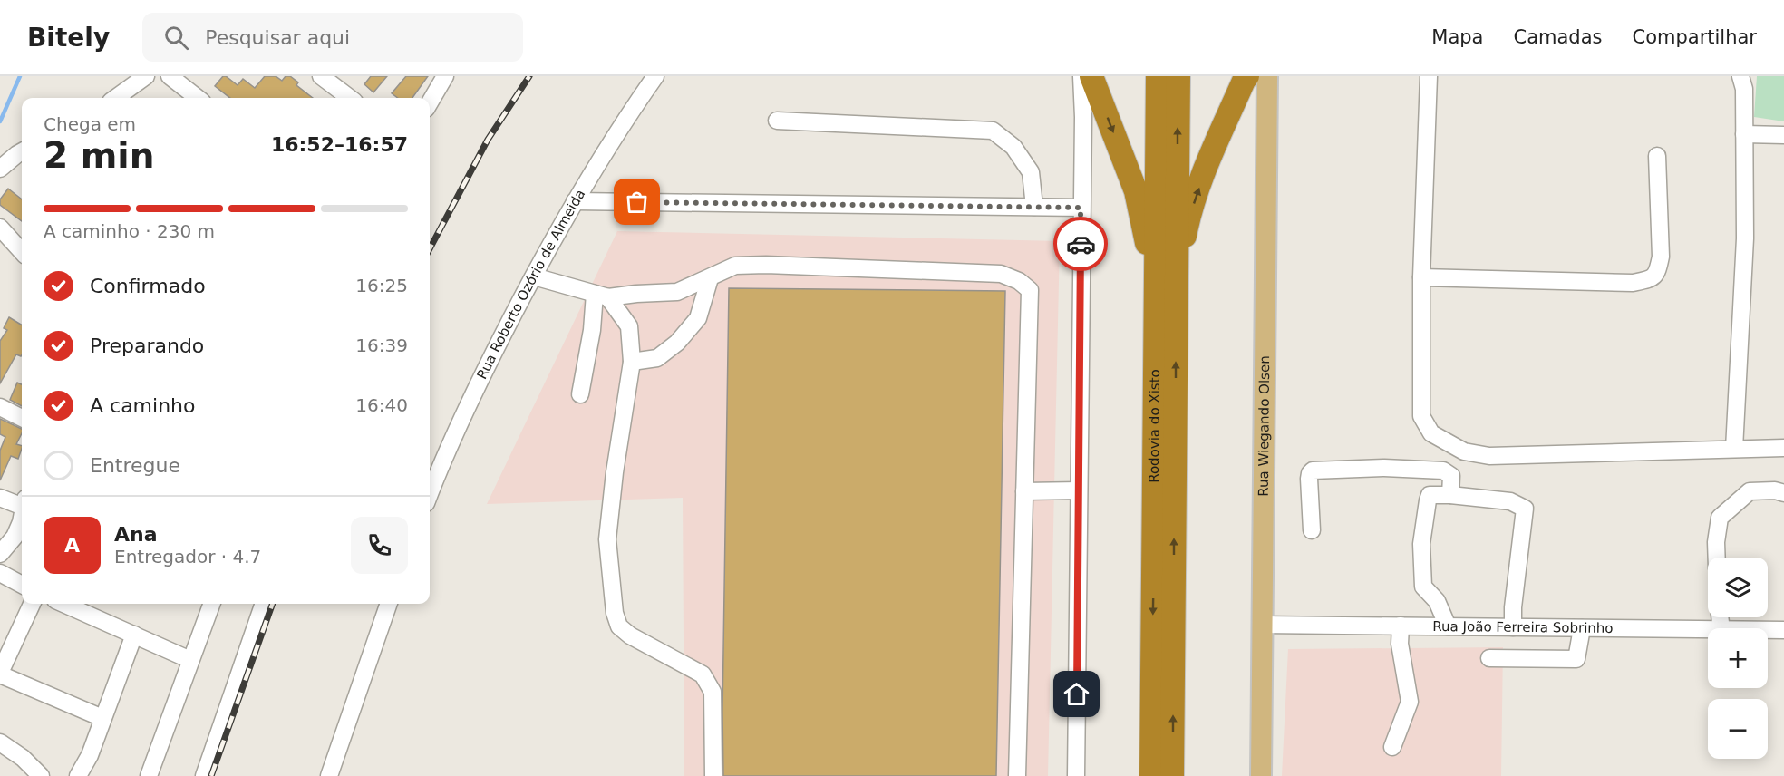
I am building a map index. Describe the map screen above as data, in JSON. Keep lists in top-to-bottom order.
{
  "streets": {
    "highway": ["Rodovia do Xisto"],
    "main road": ["Rua Wiegando Olsen"],
    "street": ["Rua Roberto Ozório de Almeida", "Rua João Ferreira Sobrinho"]
  },
  "crossings": [
    ["Rua Wiegando Olsen", "Rua João Ferreira Sobrinho"]
  ],
  "page": {
    "header": "Bitely",
    "search": "Pesquisar aqui",
    "nav": ["Mapa", "Camadas", "Compartilhar"],
    "heading": ["2 min", "Chega em", "16:52–16:57"],
    "panel": ["Ana", "Entregador · 4.7"],
    "bar": "A caminho · 230 m",
    "list": [
      ["Confirmado", "16:25"],
      ["Preparando", "16:39"],
      ["A caminho", "16:40"],
      "Entregue"
    ],
    "round": "A",
    "map_buttons": ["+", "−"]
  }
}
